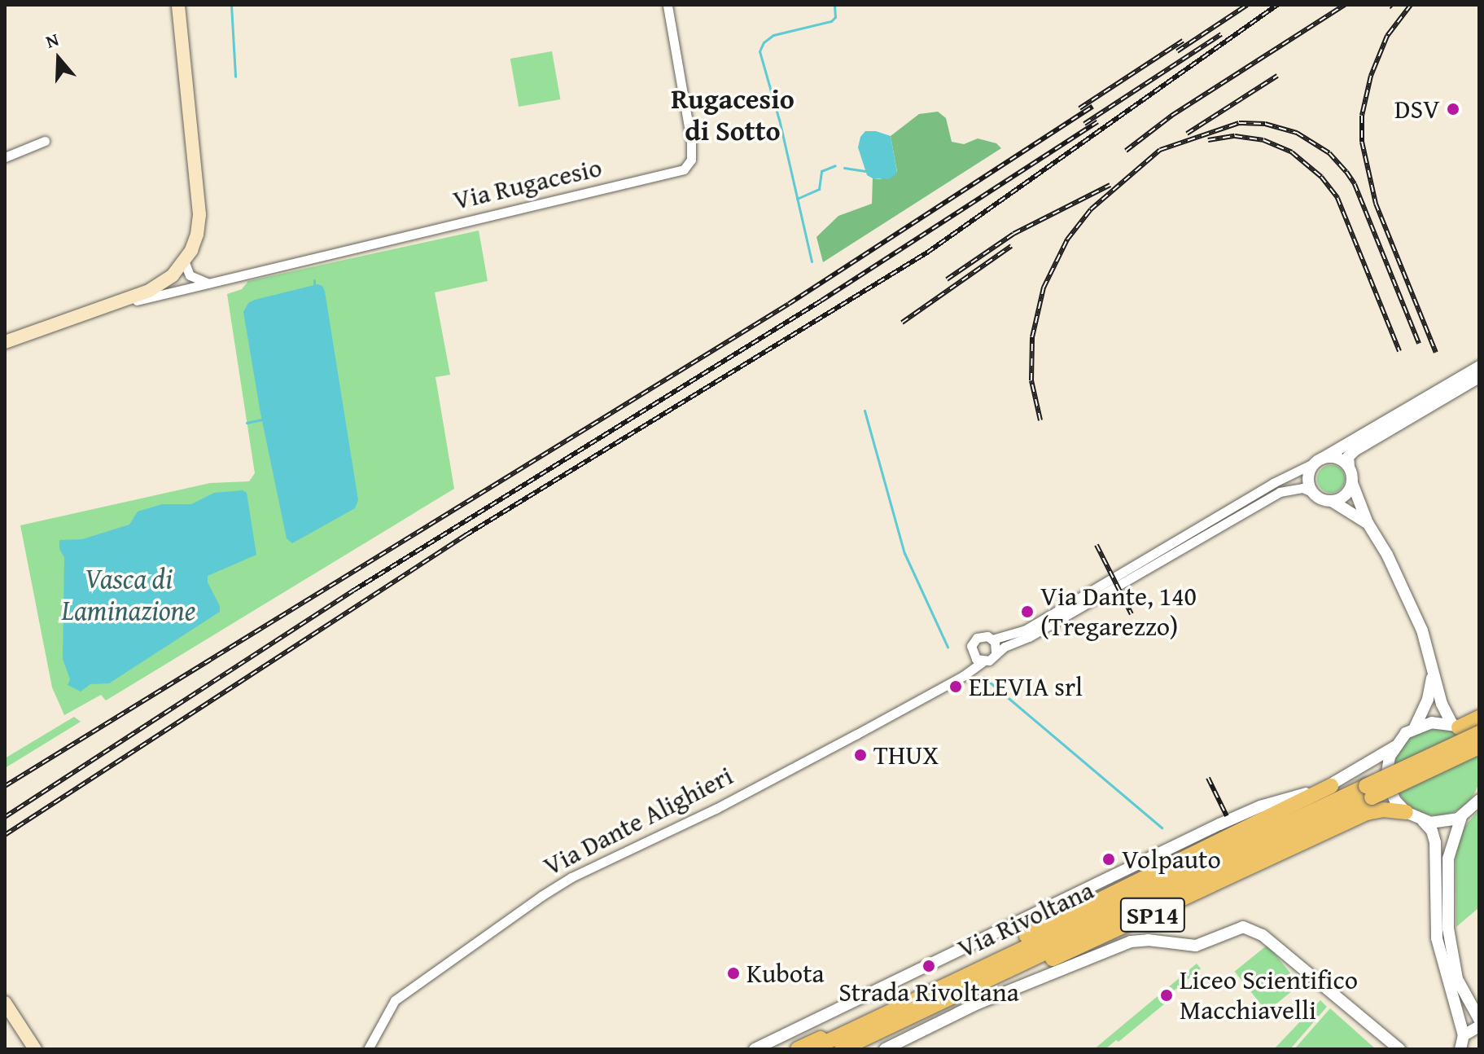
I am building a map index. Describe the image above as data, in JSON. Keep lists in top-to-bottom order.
{
  "streets": {
    "highway": ["SP14", "Via Rivoltana"],
    "street": ["Via Rugacesio", "Via Dante Alighieri"]
  },
  "crossings": [
    ["SP14", "Via Rivoltana"]
  ],
  "districts": ["Rugacesio di Sotto"],
  "water": ["Vasca di Laminazione"],
  "places": [
    "DSV",
    "Via Dante, 140 (Tregarezzo)",
    "ELEVIA srl",
    "THUX",
    "Volpauto",
    "Strada Rivoltana",
    "Kubota",
    "Liceo Scientifico Macchiavelli"
  ],
  "north": "top"
}
